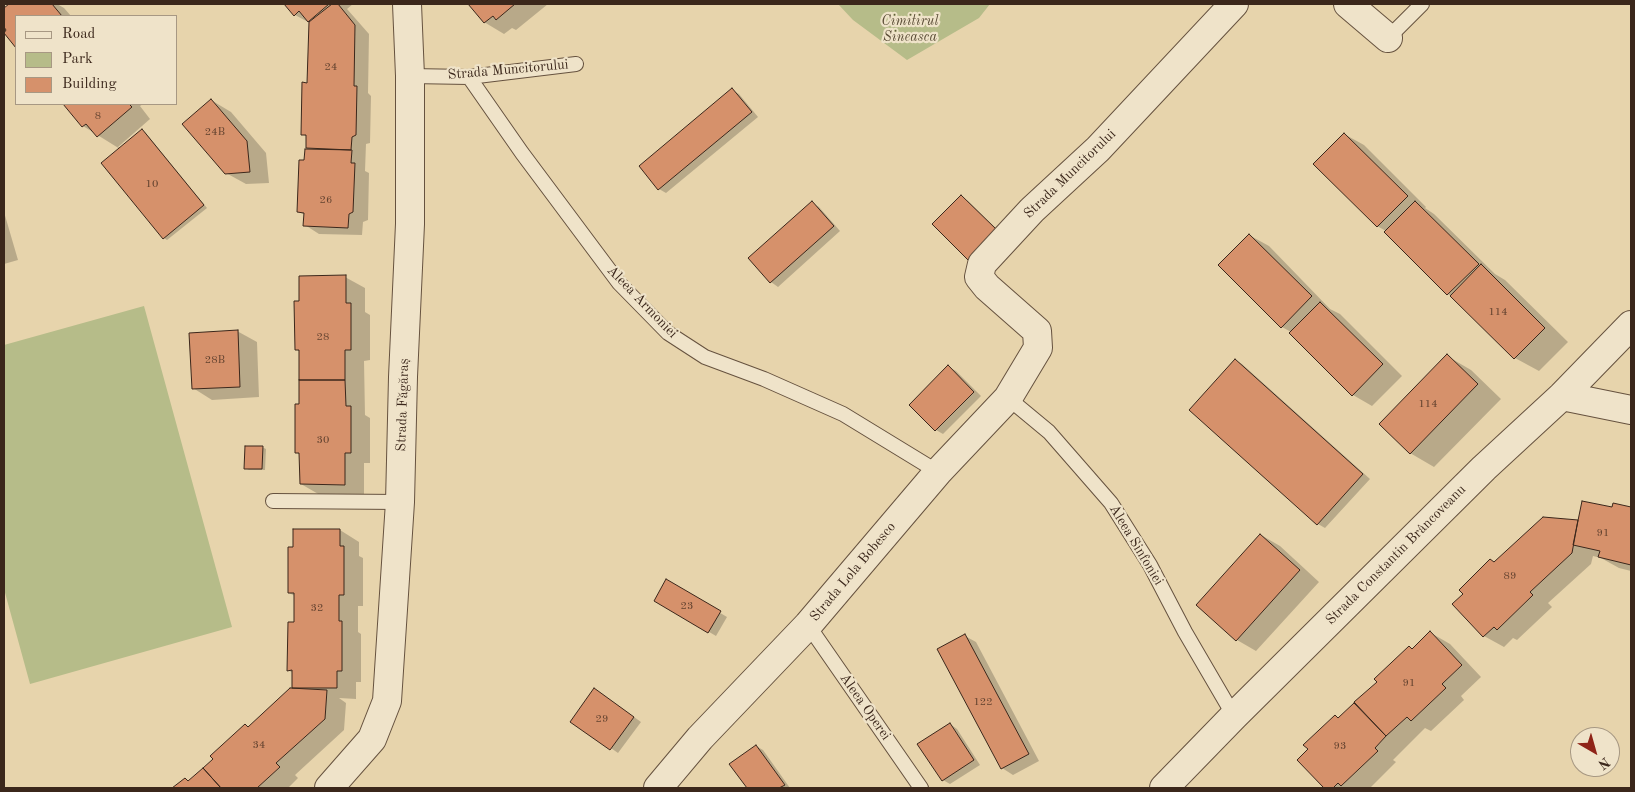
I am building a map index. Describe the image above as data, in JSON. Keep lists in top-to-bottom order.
{
  "streets": {
    "street": [
      "Strada Muncitorului",
      "Strada Făgăraș",
      "Strada Constantin Brâncoveanu",
      "Strada Lola Bobesco"
    ],
    "lane": ["Aleea Armoniei", "Aleea Sinfoniei", "Aleea Operei"]
  },
  "crossings": [
    ["Strada Muncitorului", "Aleea Armoniei"],
    ["Strada Muncitorului", "Strada Făgăraș"],
    ["Strada Muncitorului", "Strada Lola Bobesco"],
    ["Aleea Armoniei", "Strada Lola Bobesco"],
    ["Aleea Sinfoniei", "Strada Constantin Brâncoveanu"],
    ["Aleea Sinfoniei", "Strada Lola Bobesco"],
    ["Strada Lola Bobesco", "Aleea Operei"]
  ],
  "parks": ["Cimitirul Sineasca"],
  "house_numbers": [
    "24",
    "8",
    "24B",
    "10",
    "26",
    "114",
    "28",
    "28B",
    "114",
    "30",
    "91",
    "89",
    "23",
    "32",
    "91",
    "122",
    "29",
    "34",
    "93"
  ],
  "legend": ["Road", "Park", "Building"],
  "north": "bottom right"
}
